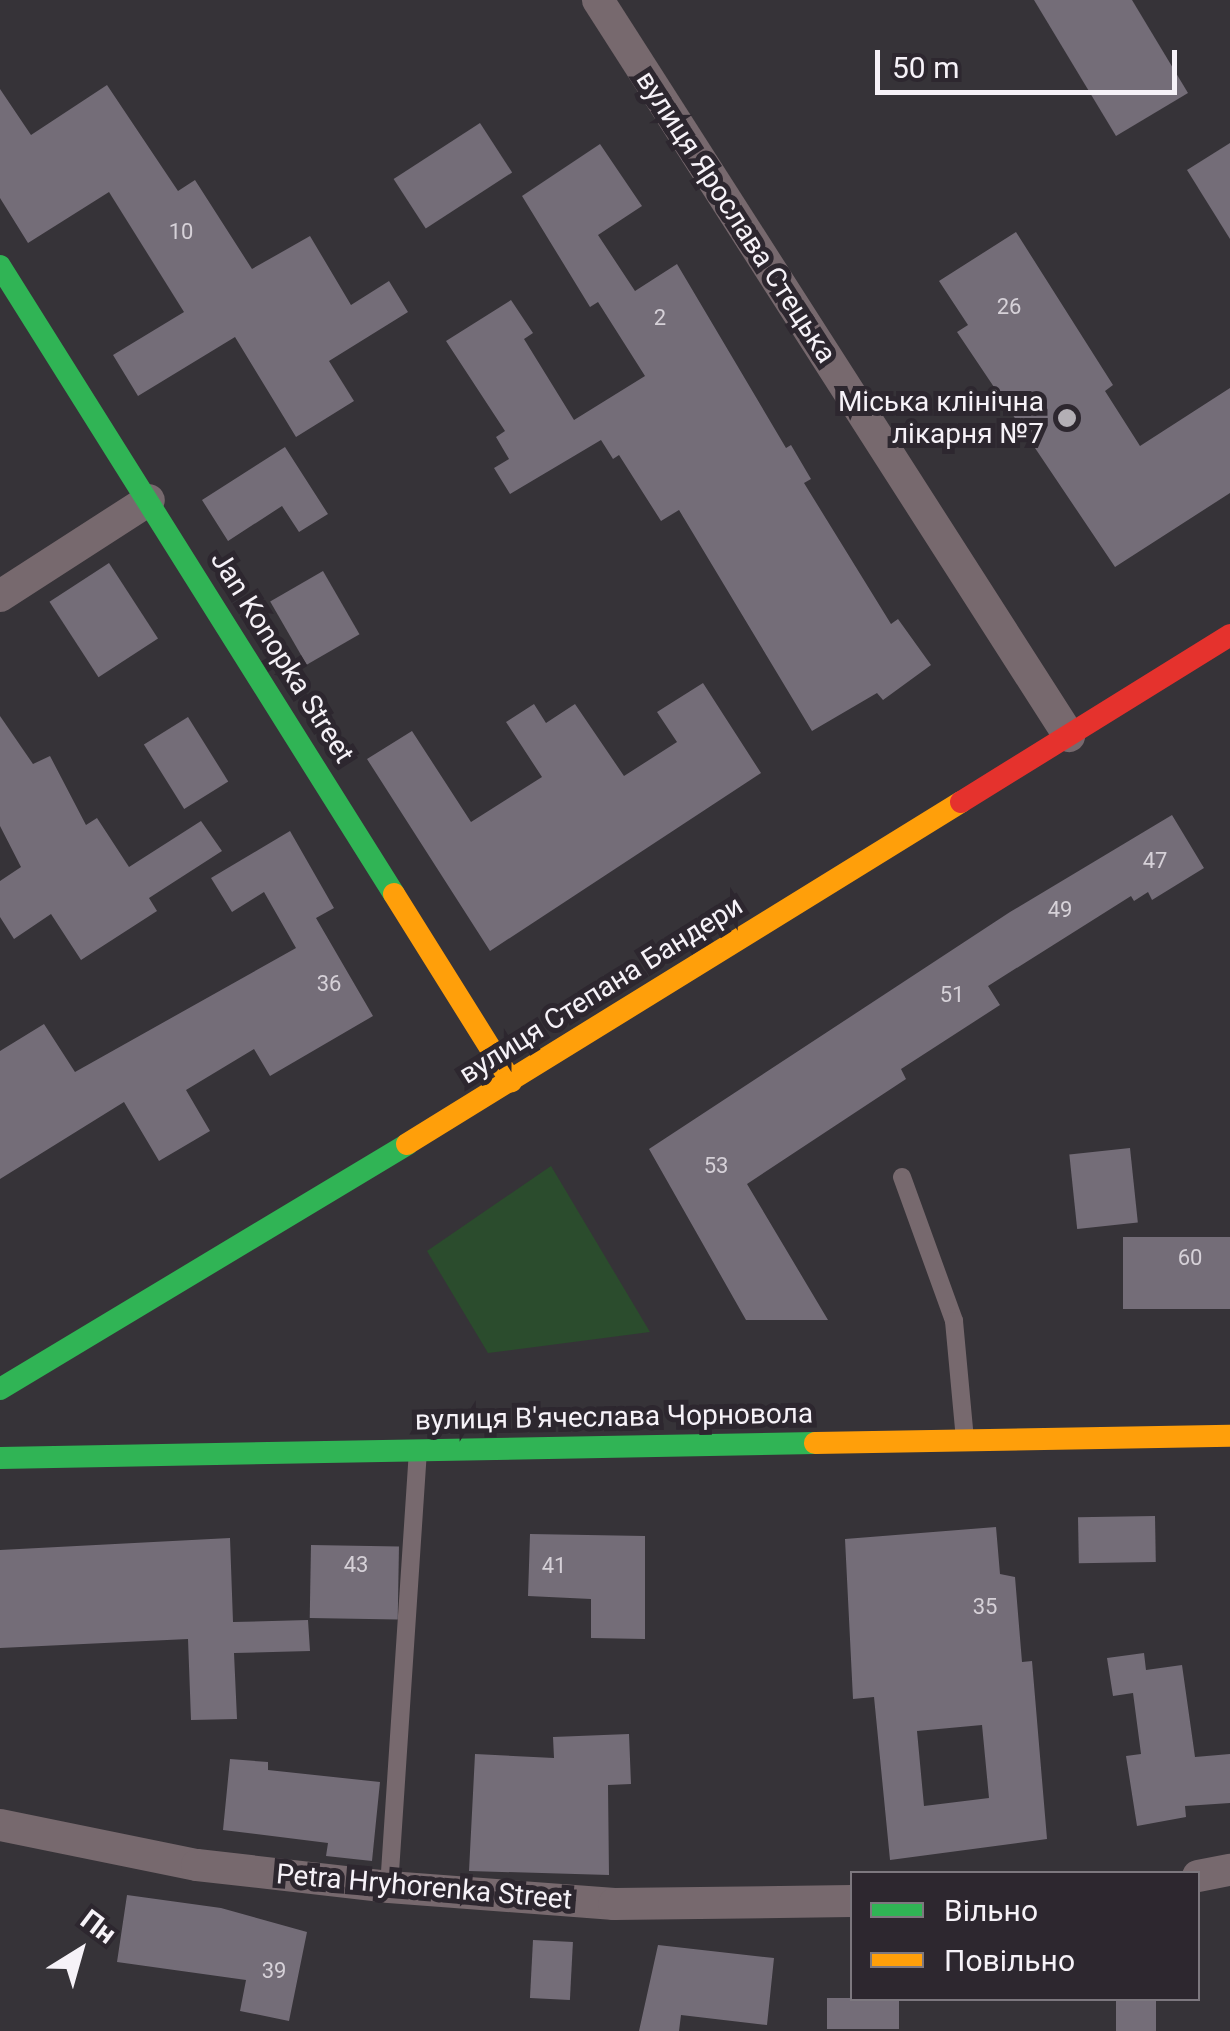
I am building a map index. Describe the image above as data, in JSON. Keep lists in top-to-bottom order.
{
  "streets": {
    "street": [
      "вулиця Ярослава Стецька",
      "Jan Konopka Street",
      "вулиця Степана Бандери",
      "вулиця В'ячеслава Чорновола",
      "Petra Hryhorenka Street"
    ]
  },
  "crossings": [
    ["вулиця Ярослава Стецька", "вулиця Степана Бандери"],
    ["Jan Konopka Street", "вулиця Степана Бандери"]
  ],
  "places": ["Міська клінічна лікарня №7"],
  "house_numbers": [
    "10",
    "26",
    "2",
    "47",
    "49",
    "36",
    "51",
    "53",
    "60",
    "43",
    "41",
    "35",
    "39"
  ],
  "legend": ["Вільно", "Повільно"],
  "scale_bar": "50 m",
  "north": "top right"
}
